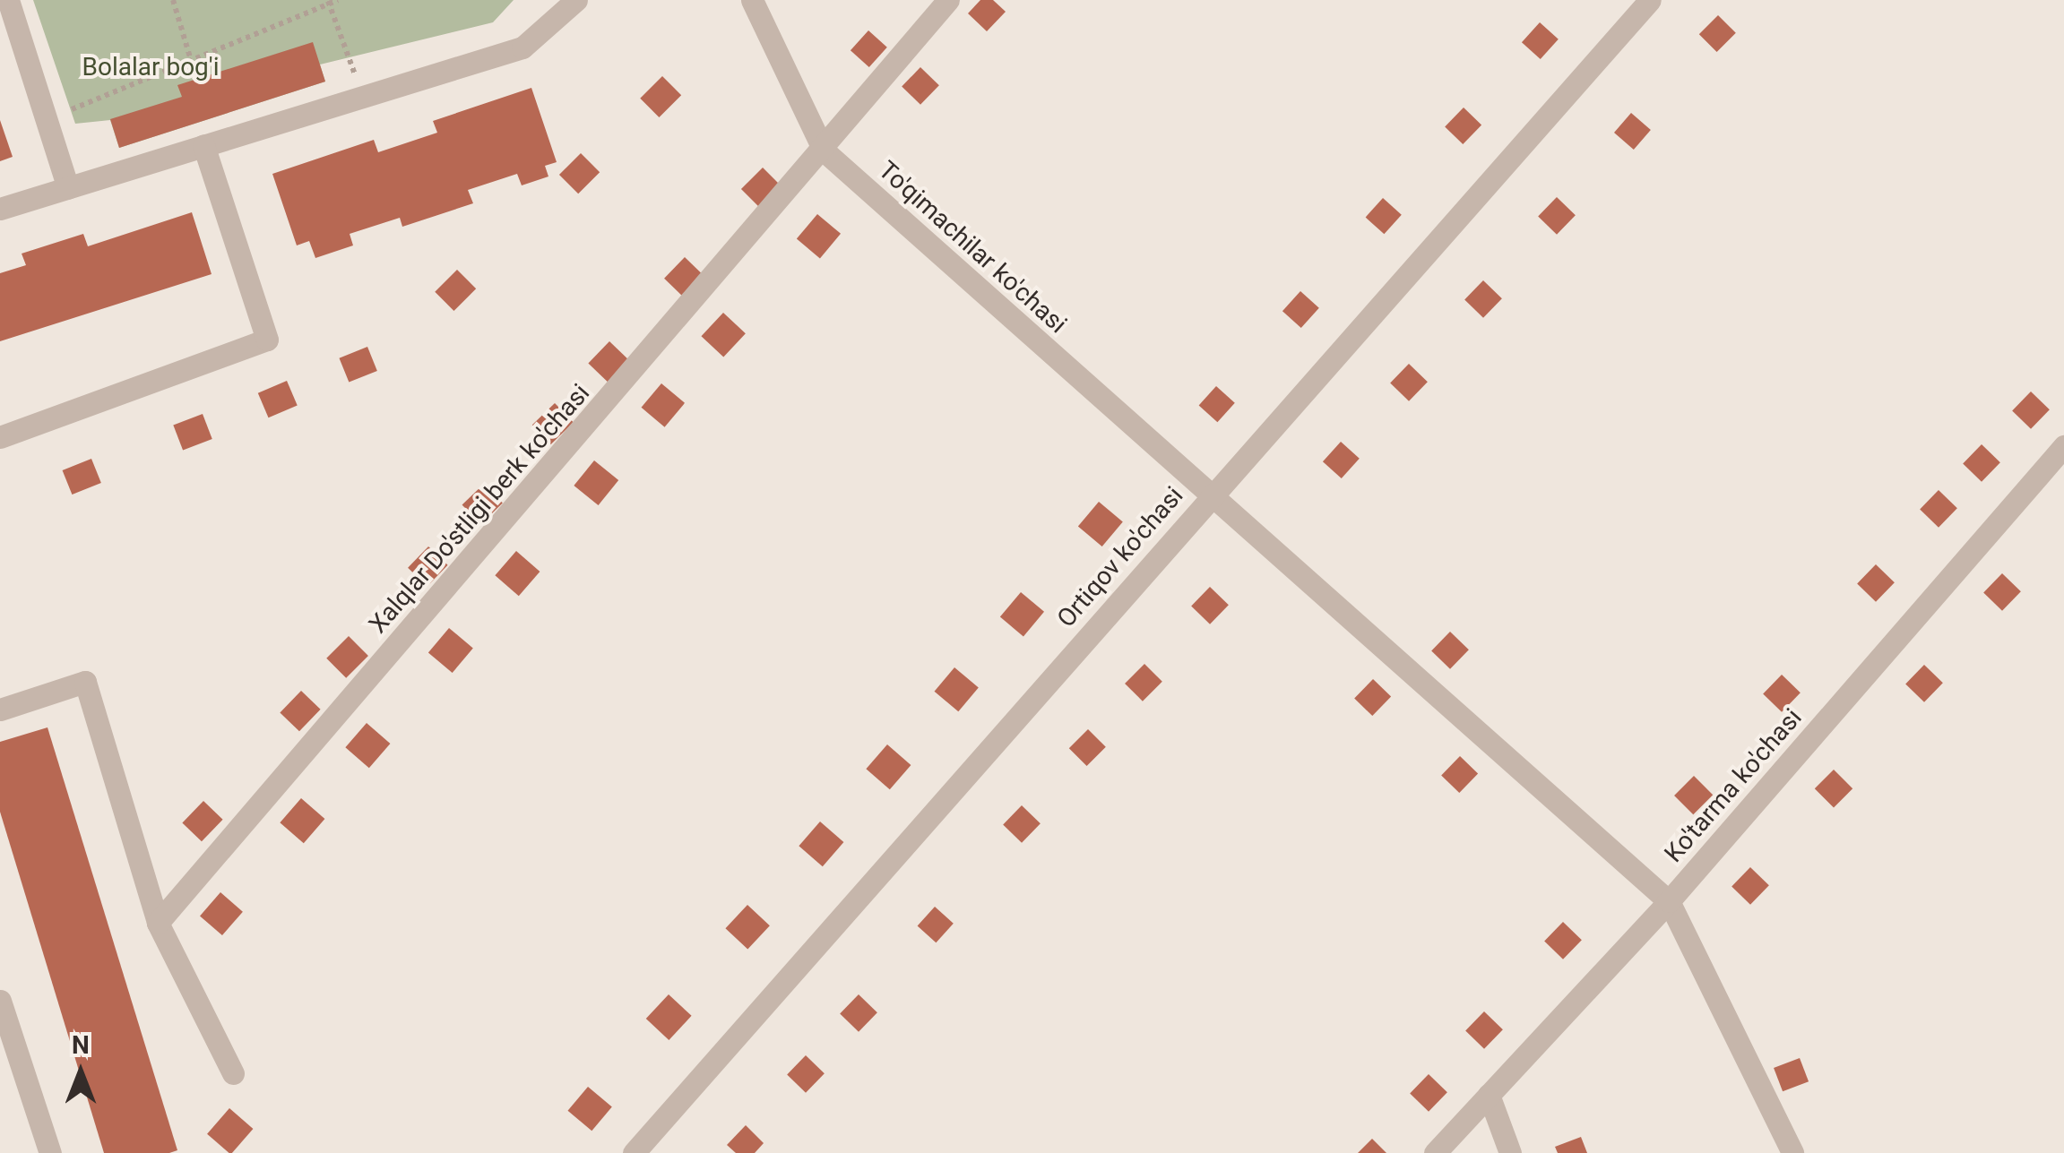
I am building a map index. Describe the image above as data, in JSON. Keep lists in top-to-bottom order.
{
  "streets": {
    "street": [
      "To'qimachilar ko'chasi",
      "Xalqlar Do'stligi berk ko'chasi",
      "Ortiqov ko'chasi",
      "Ko'tarma ko'chasi"
    ]
  },
  "crossings": [
    ["To'qimachilar ko'chasi", "Xalqlar Do'stligi berk ko'chasi"],
    ["To'qimachilar ko'chasi", "Ortiqov ko'chasi"],
    ["To'qimachilar ko'chasi", "Ko'tarma ko'chasi"]
  ],
  "parks": ["Bolalar bog'i"],
  "north": "top"
}
